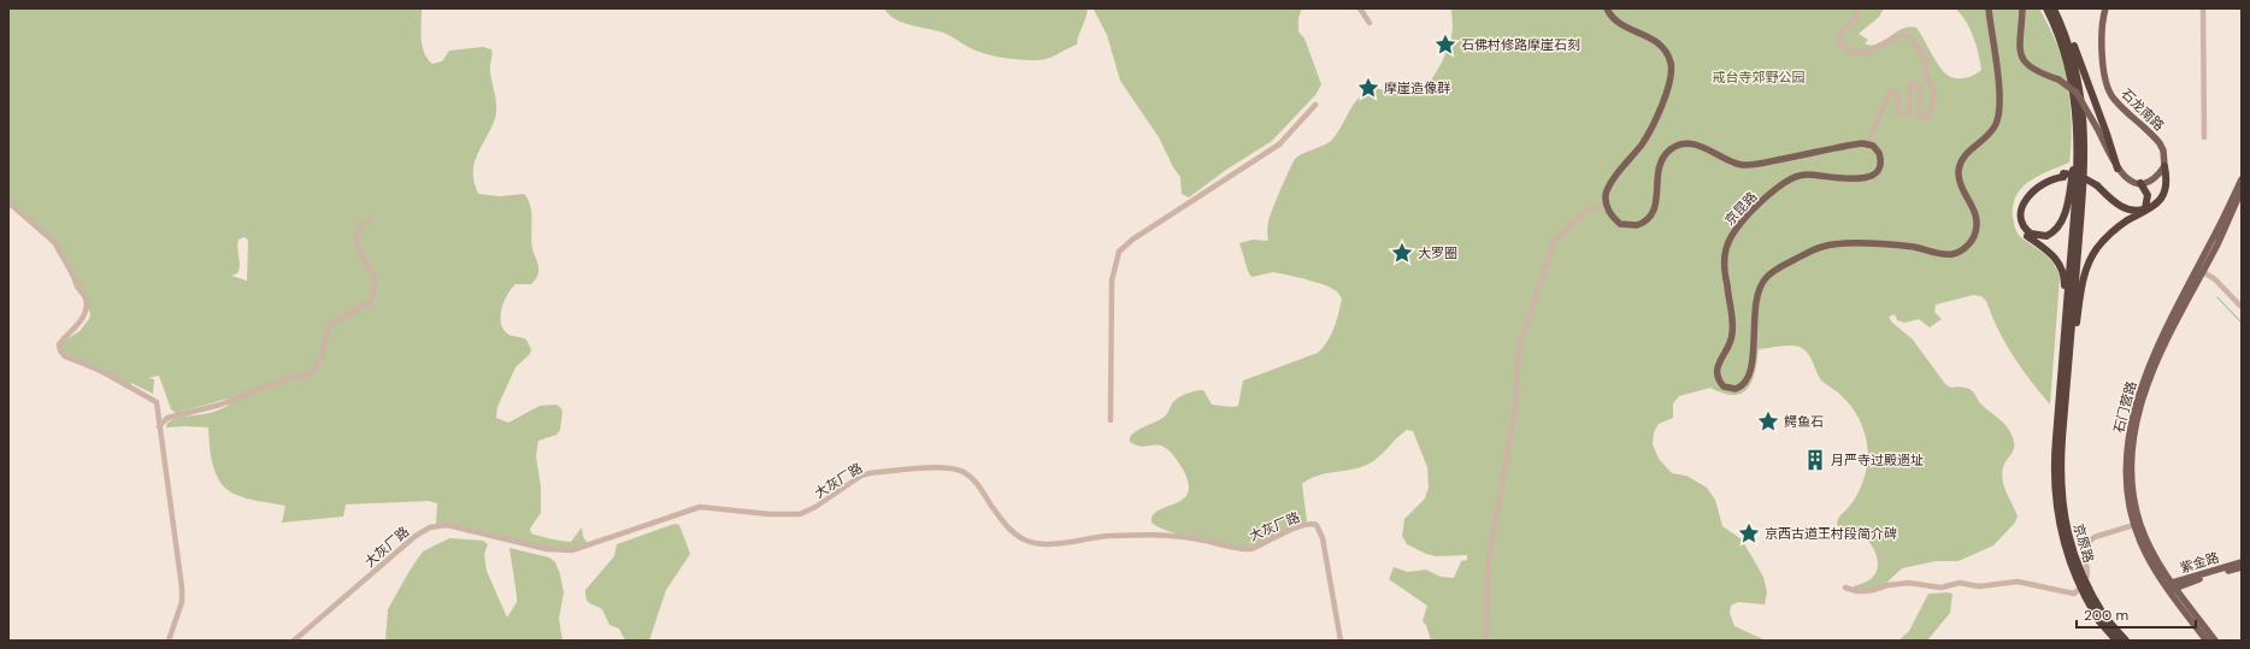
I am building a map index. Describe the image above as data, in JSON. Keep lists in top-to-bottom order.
{
  "streets": {
    "highway": ["京原路"],
    "main road": [
      "石龙南路",
      "京昆路",
      "石门营路",
      "紫金路"
    ],
    "street": ["大灰厂路"]
  },
  "crossings": [
    ["石门营路", "紫金路"]
  ],
  "parks": ["戒台寺郊野公园"],
  "places": {
    "place": [
      "石佛村修路摩崖石刻",
      "摩崖造像群",
      "大罗圈",
      "鳄鱼石",
      "京西古道王村段简介碑"
    ],
    "building": ["月严寺过殿遗址"]
  },
  "scale_bar": "200 m"
}
